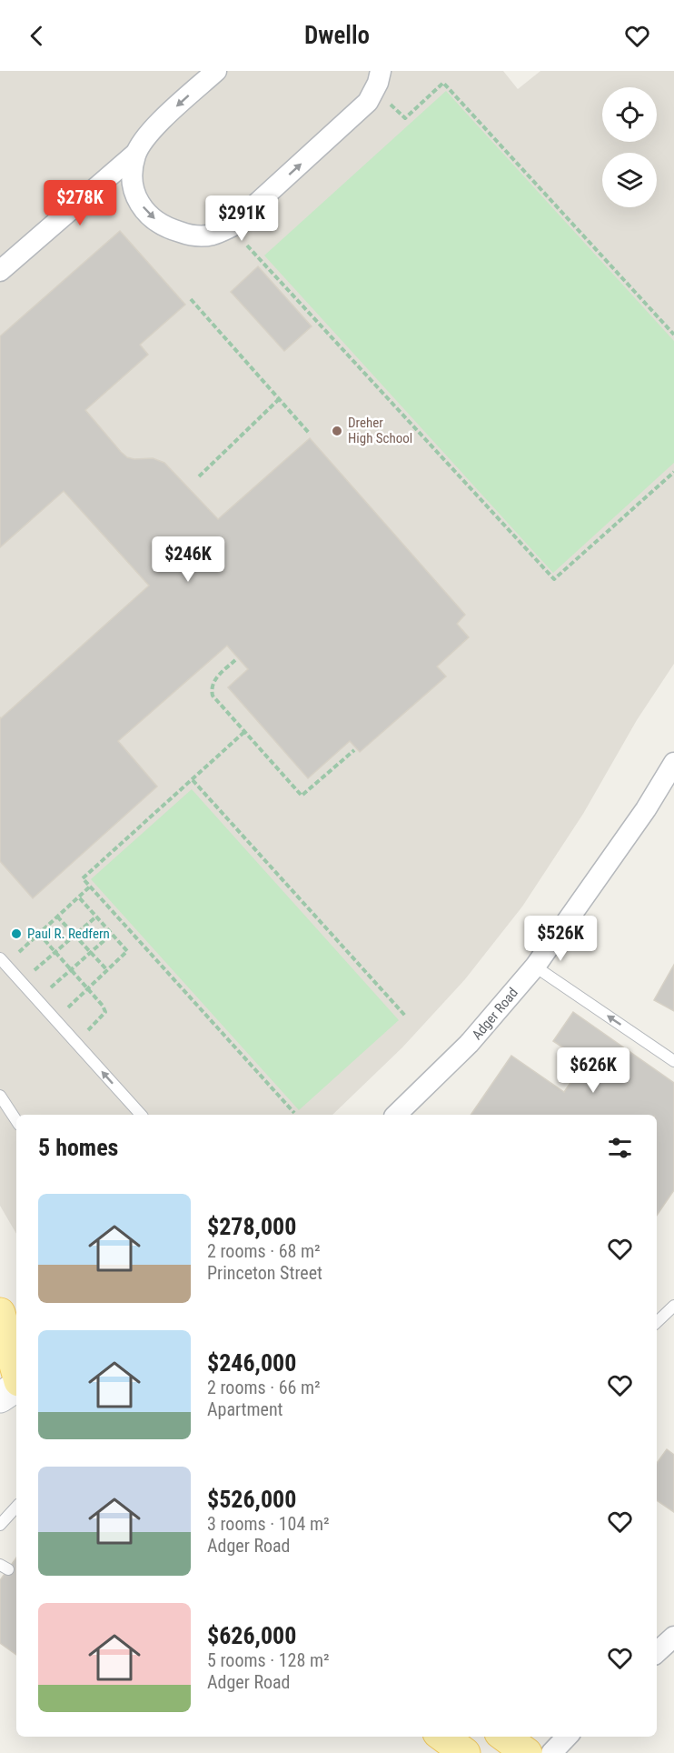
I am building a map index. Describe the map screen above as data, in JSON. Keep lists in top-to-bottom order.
{
  "streets": {
    "street": ["Adger Road"]
  },
  "places": ["Dreher High School", "Paul R. Redfern"],
  "page": {
    "header": "Dwello",
    "price": [
      "$278K",
      "$291K",
      "$246K",
      "$526K",
      "$626K"
    ],
    "heading": "5 homes",
    "list": [
      {
        "name": "$278,000",
        "note": "2 rooms · 68 m² · Princeton Street"
      },
      {
        "name": "$246,000",
        "note": "2 rooms · 66 m² · Apartment"
      },
      {
        "name": "$526,000",
        "note": "3 rooms · 104 m² · Adger Road"
      },
      {
        "name": "$626,000",
        "note": "5 rooms · 128 m² · Adger Road"
      }
    ]
  }
}
